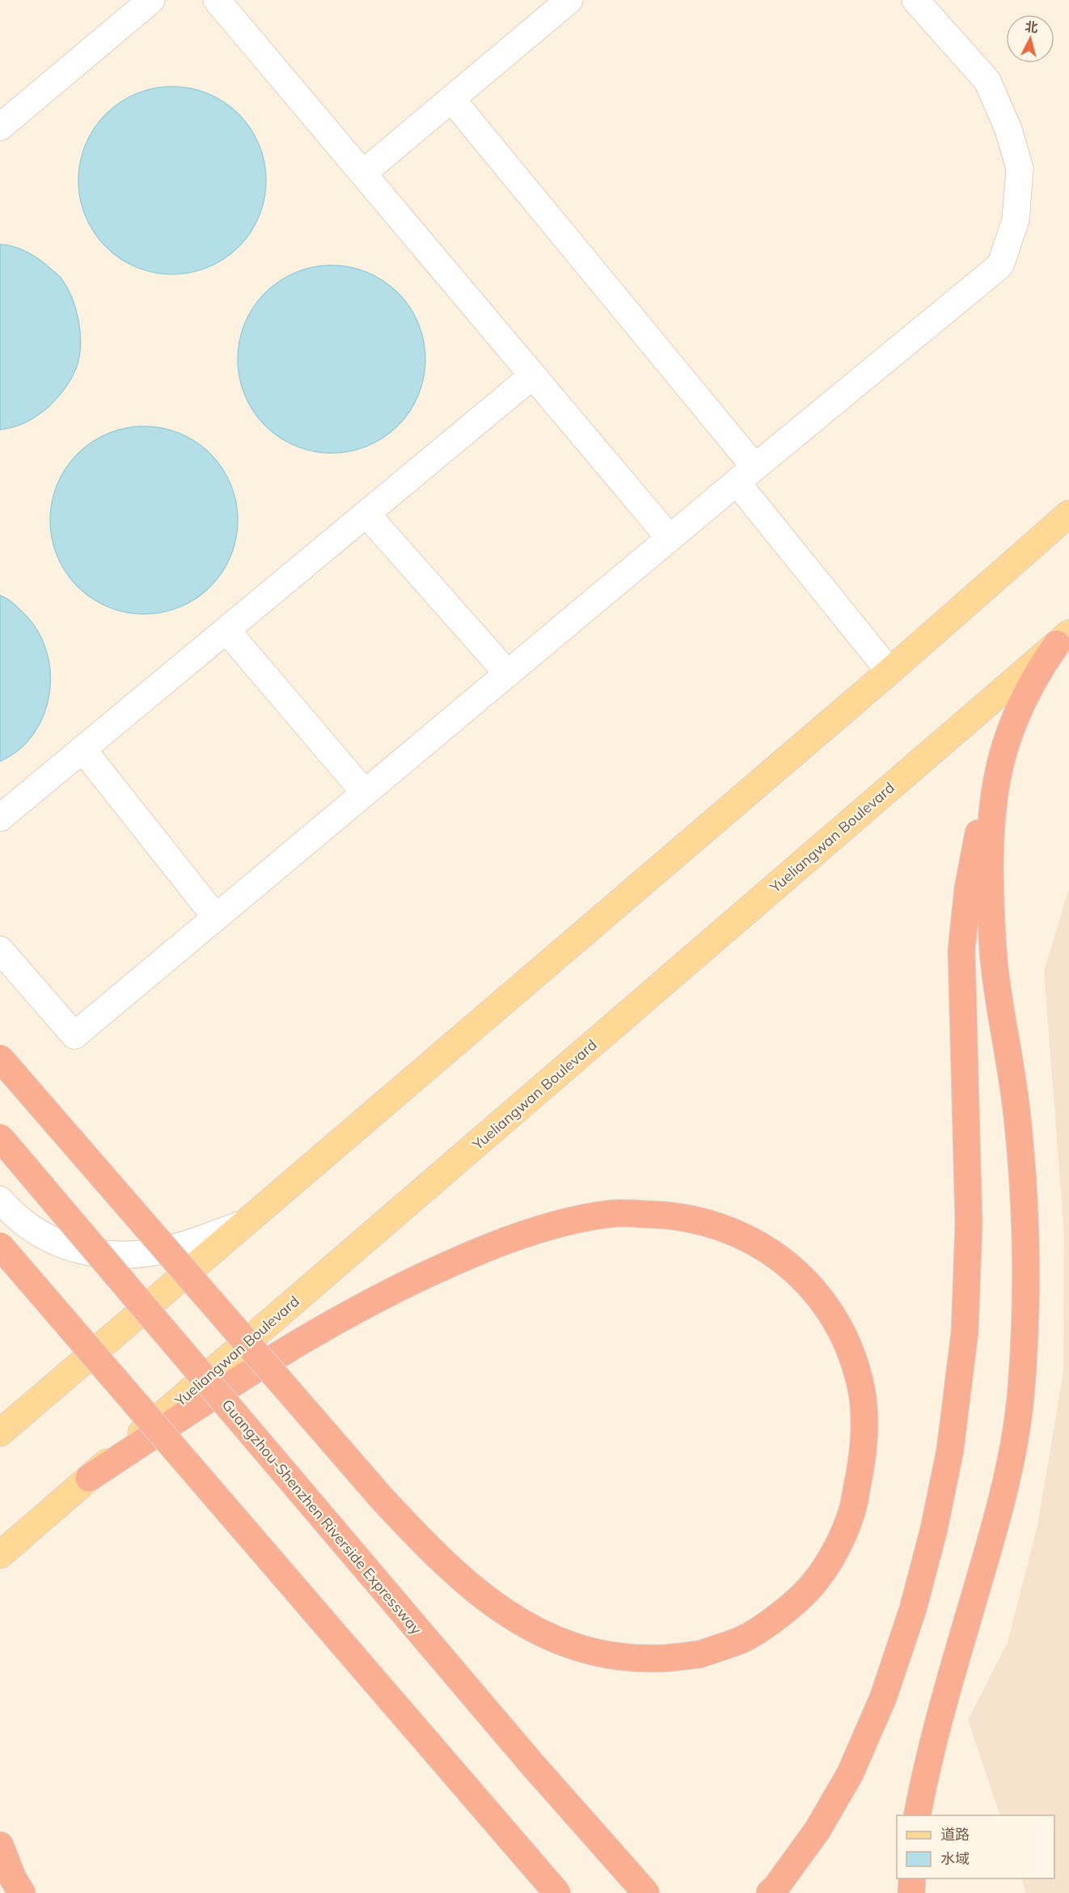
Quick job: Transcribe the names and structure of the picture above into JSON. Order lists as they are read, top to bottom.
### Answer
{
  "streets": {
    "highway": ["Guangzhou-Shenzhen Riverside Expressway"],
    "main road": ["Yueliangwan Boulevard"]
  },
  "legend": ["道路", "水域"],
  "north": "top"
}
